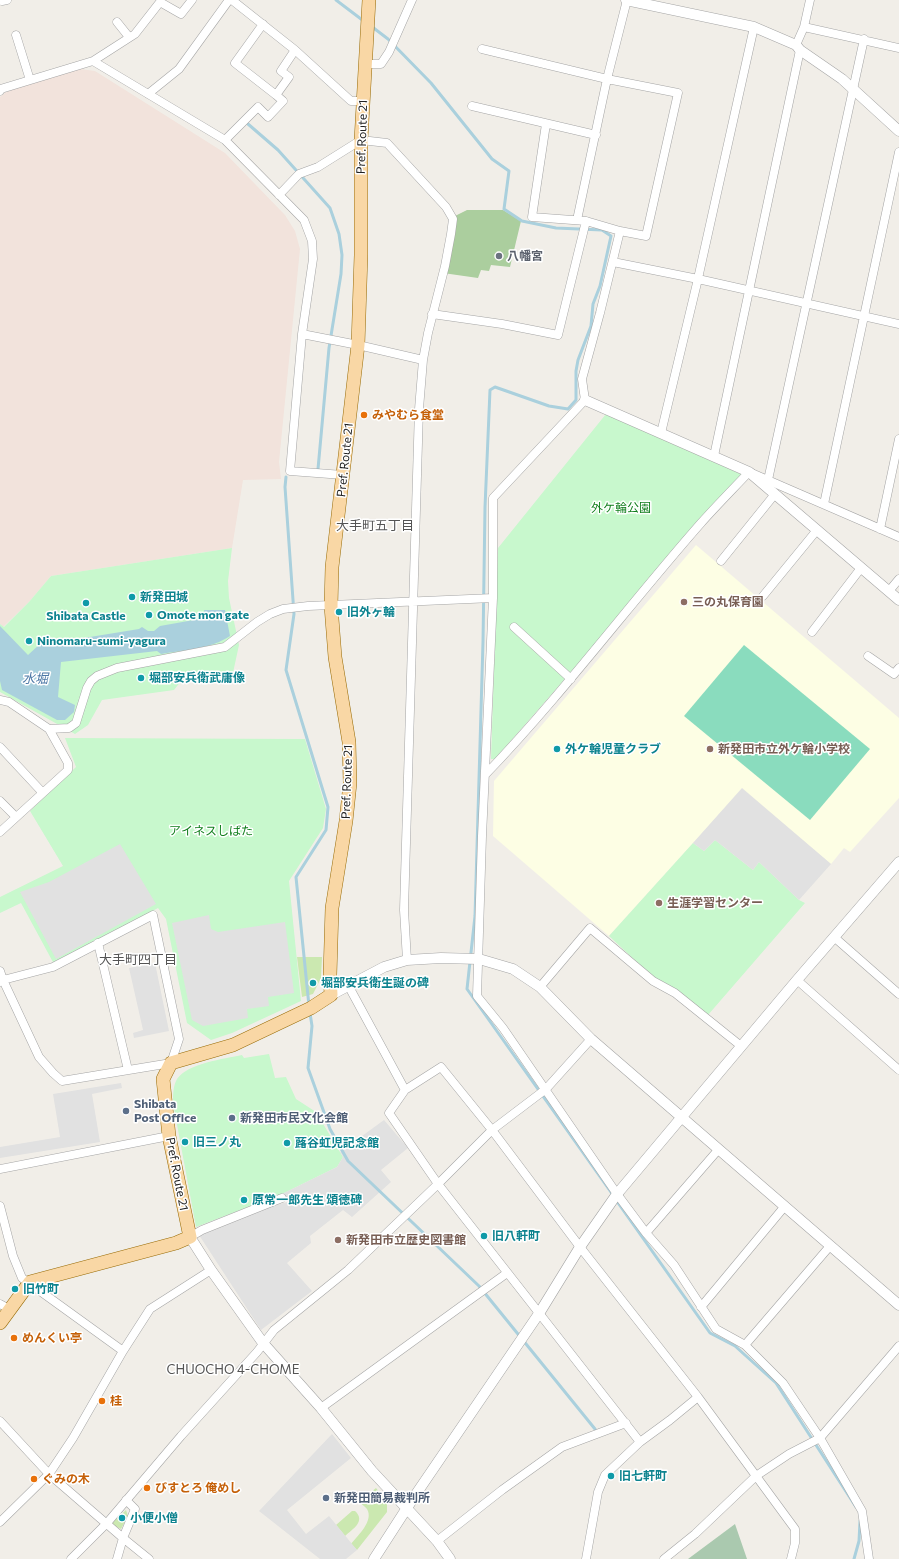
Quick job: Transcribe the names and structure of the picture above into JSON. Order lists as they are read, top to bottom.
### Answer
{
  "streets": {
    "main road": ["Pref. Route 21"]
  },
  "districts": ["大手町五丁目", "大手町四丁目", "CHUOCHO 4-CHOME"],
  "water": ["水堀"],
  "parks": ["外ケ輪公園", "アイネスしばた"],
  "places": [
    "八幡宮",
    "みやむら食堂",
    "新発田城",
    "三の丸保育園",
    "Shibata Castle",
    "旧外ヶ輪",
    "Omote mon gate",
    "Ninomaru-sumi-yagura",
    "堀部安兵衛武庸像",
    "外ケ輪児童クラブ",
    "新発田市立外ケ輪小学校",
    "生涯学習センター",
    "堀部安兵衛生誕の碑",
    "Shibata Post Office",
    "新発田市民文化会館",
    "旧三ノ丸",
    "蕗谷虹児記念館",
    "原常一郎先生 頌徳碑",
    "旧八軒町",
    "新発田市立歴史図書館",
    "旧竹町",
    "めんくい亭",
    "桂",
    "旧七軒町",
    "ぐみの木",
    "びすとろ 俺めし",
    "新発田簡易裁判所",
    "小便小僧"
  ]
}
